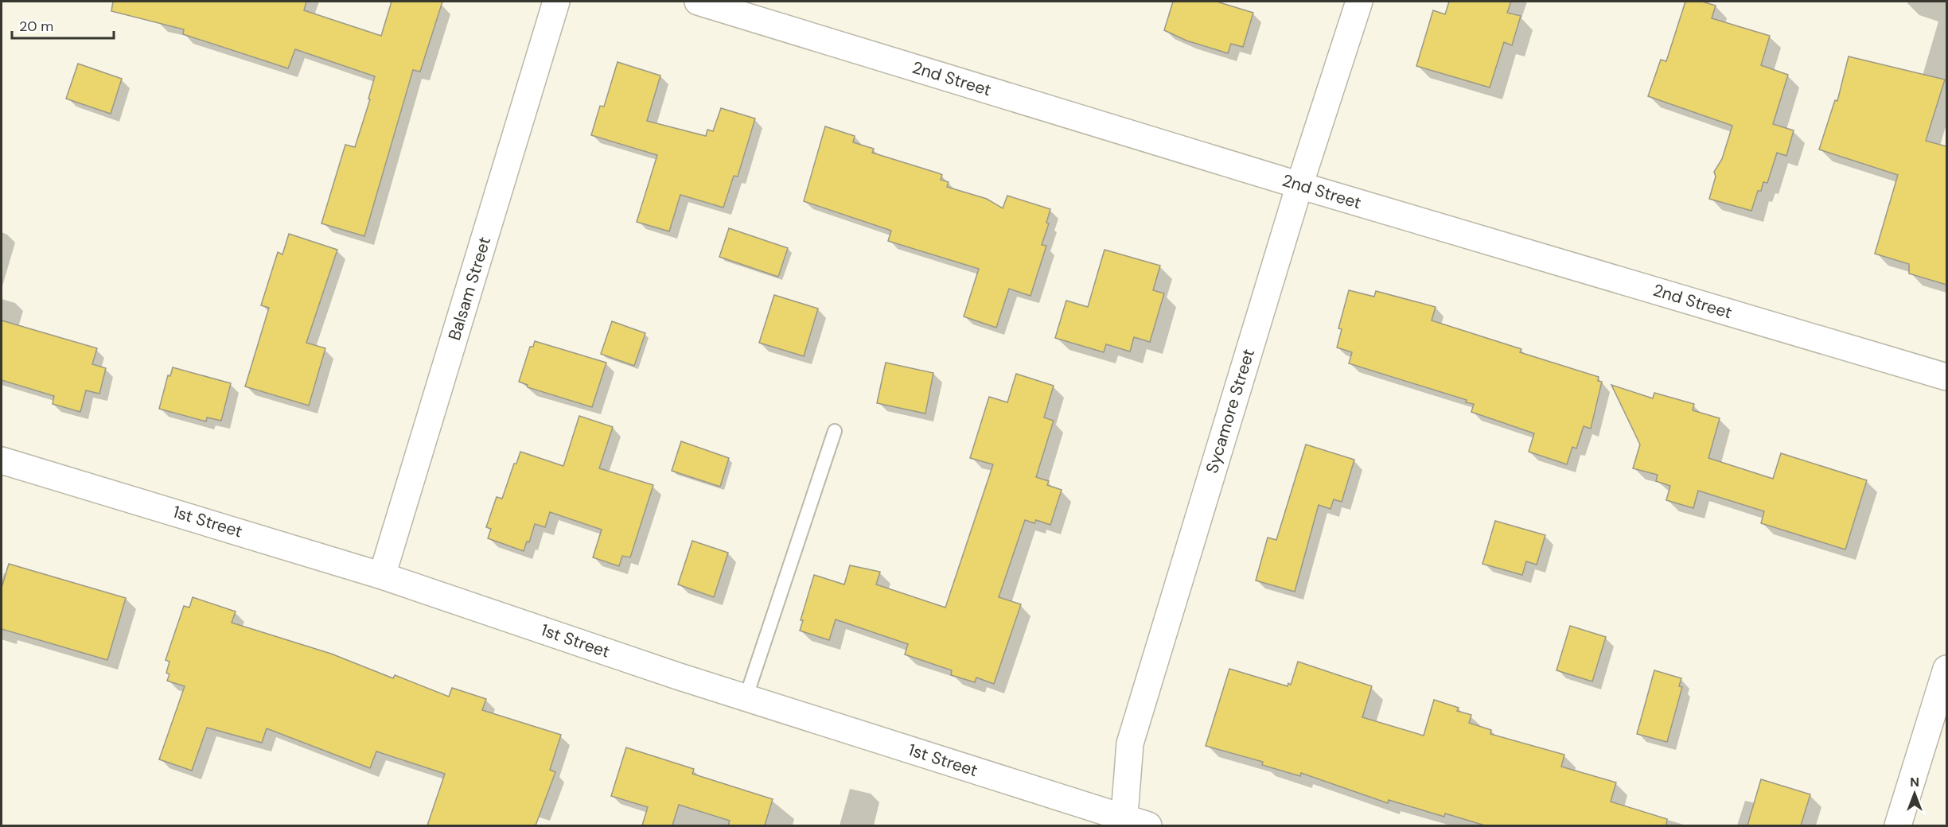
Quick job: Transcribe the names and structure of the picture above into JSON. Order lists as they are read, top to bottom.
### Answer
{
  "streets": {
    "street": [
      "2nd Street",
      "Balsam Street",
      "Sycamore Street",
      "1st Street"
    ]
  },
  "crossings": [
    ["2nd Street", "Sycamore Street"],
    ["Balsam Street", "1st Street"],
    ["Sycamore Street", "1st Street"]
  ],
  "scale_bar": "20 m",
  "north": "top"
}
